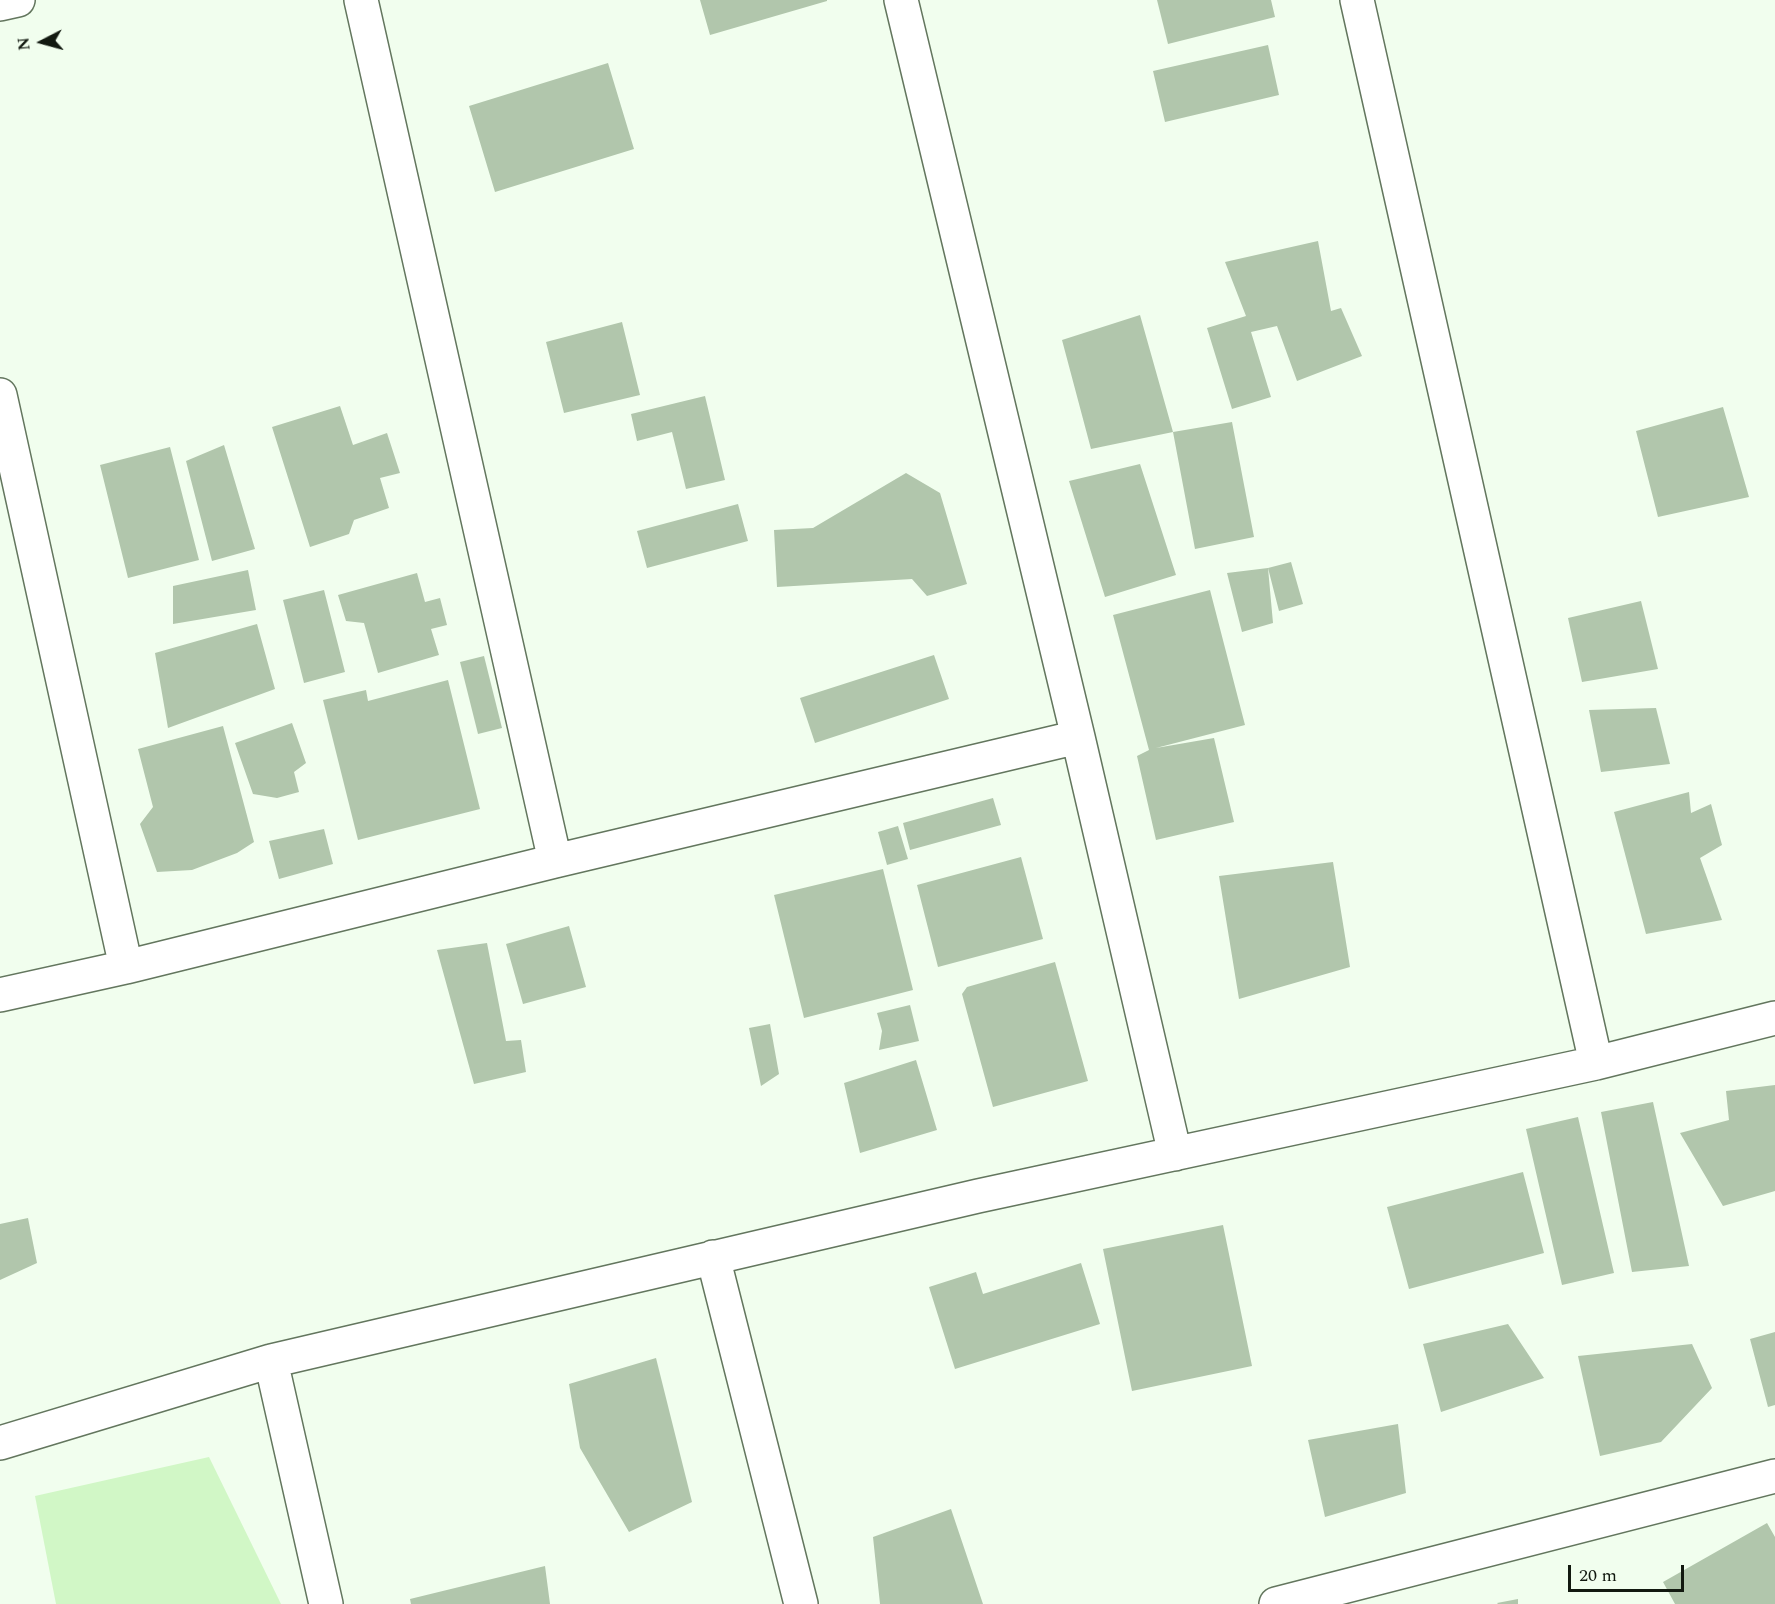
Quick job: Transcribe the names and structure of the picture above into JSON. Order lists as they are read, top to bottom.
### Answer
{
  "scale_bar": "20 m",
  "north": "left"
}
